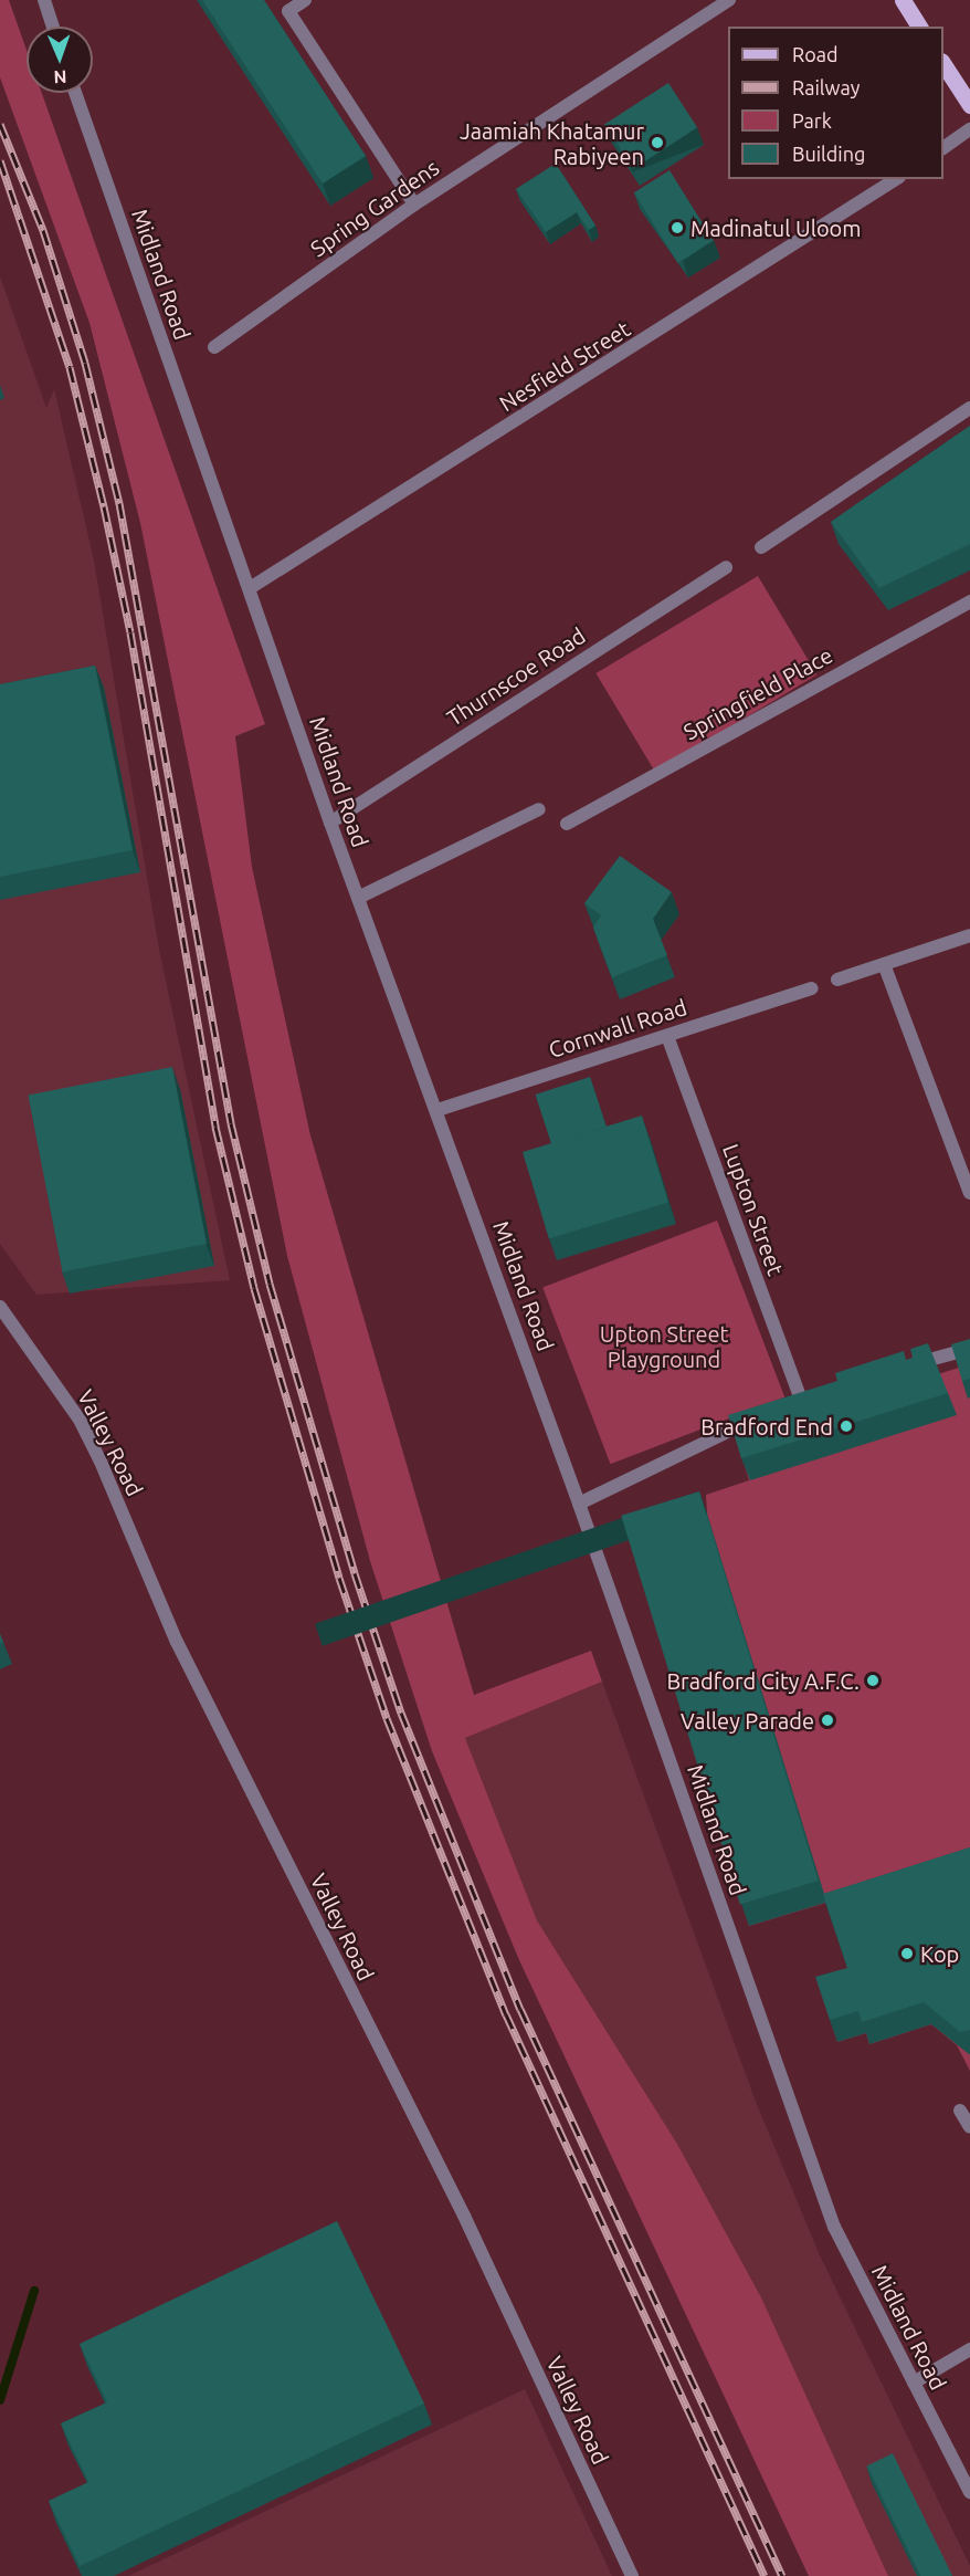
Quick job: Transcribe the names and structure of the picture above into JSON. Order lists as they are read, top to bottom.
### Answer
{
  "streets": {
    "street": [
      "Spring Gardens",
      "Midland Road",
      "Nesfield Street",
      "Thurnscoe Road",
      "Springfield Place",
      "Cornwall Road",
      "Lupton Street",
      "Valley Road"
    ]
  },
  "crossings": [
    ["Midland Road", "Nesfield Street"],
    ["Midland Road", "Thurnscoe Road"],
    ["Midland Road", "Cornwall Road"],
    ["Cornwall Road", "Lupton Street"]
  ],
  "parks": ["Upton Street Playground"],
  "places": [
    "Jaamiah Khatamur Rabiyeen",
    "Madinatul Uloom",
    "Bradford End",
    "Bradford City A.F.C.",
    "Valley Parade",
    "Kop"
  ],
  "legend": [
    "Road",
    "Railway",
    "Park",
    "Building"
  ],
  "north": "bottom"
}
